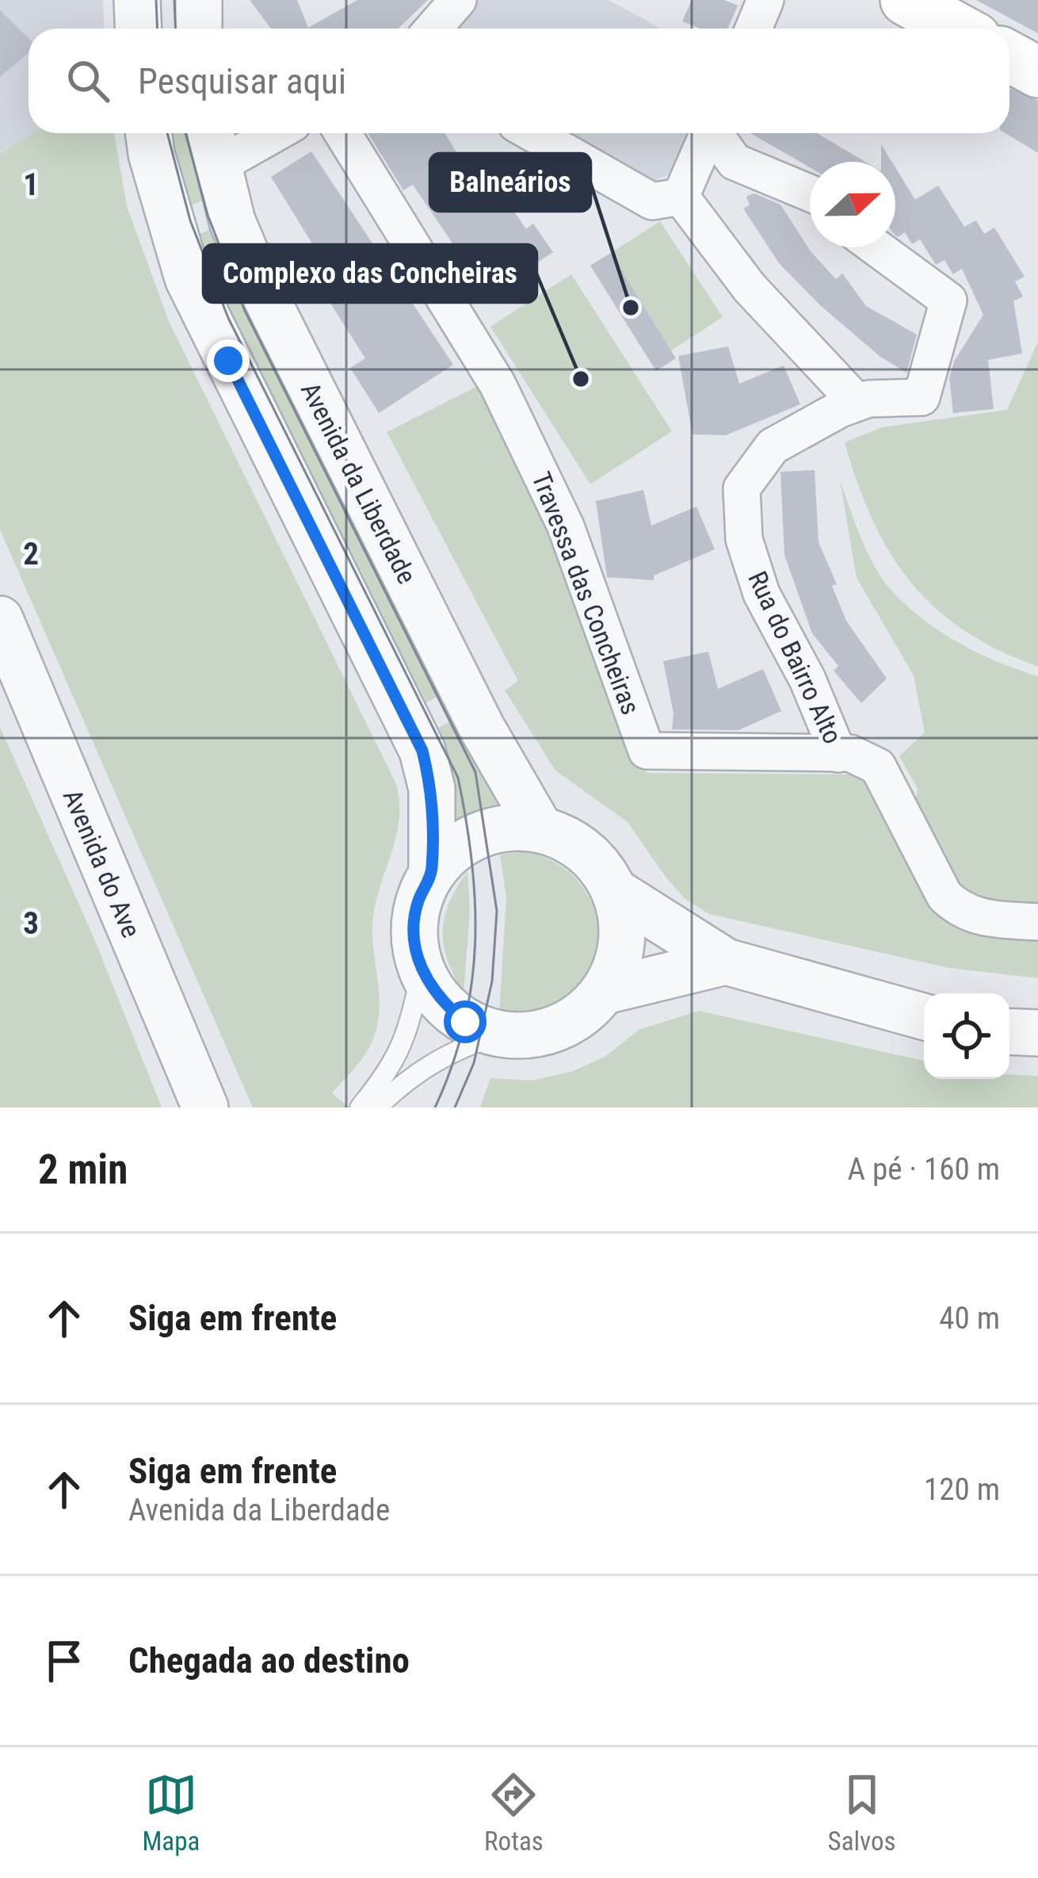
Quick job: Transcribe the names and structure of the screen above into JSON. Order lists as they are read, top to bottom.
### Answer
{
  "streets": {
    "street": [
      "Avenida da Liberdade",
      "Travessa das Concheiras",
      "Rua do Bairro Alto",
      "Avenida do Ave"
    ]
  },
  "crossings": [
    ["Travessa das Concheiras", "Rua do Bairro Alto"]
  ],
  "places": ["Balneários", "Complexo das Concheiras"],
  "north": "right",
  "page": {
    "search": "Pesquisar aqui",
    "heading": ["2 min", "A pé · 160 m"],
    "list": [
      ["Siga em frente", "40 m"],
      ["Siga em frente", "Avenida da Liberdade", "120 m"],
      "Chegada ao destino"
    ],
    "nav": ["Mapa", "Rotas", "Salvos"]
  },
  "grid": {
    "rows": ["1", "2", "3"]
  }
}
